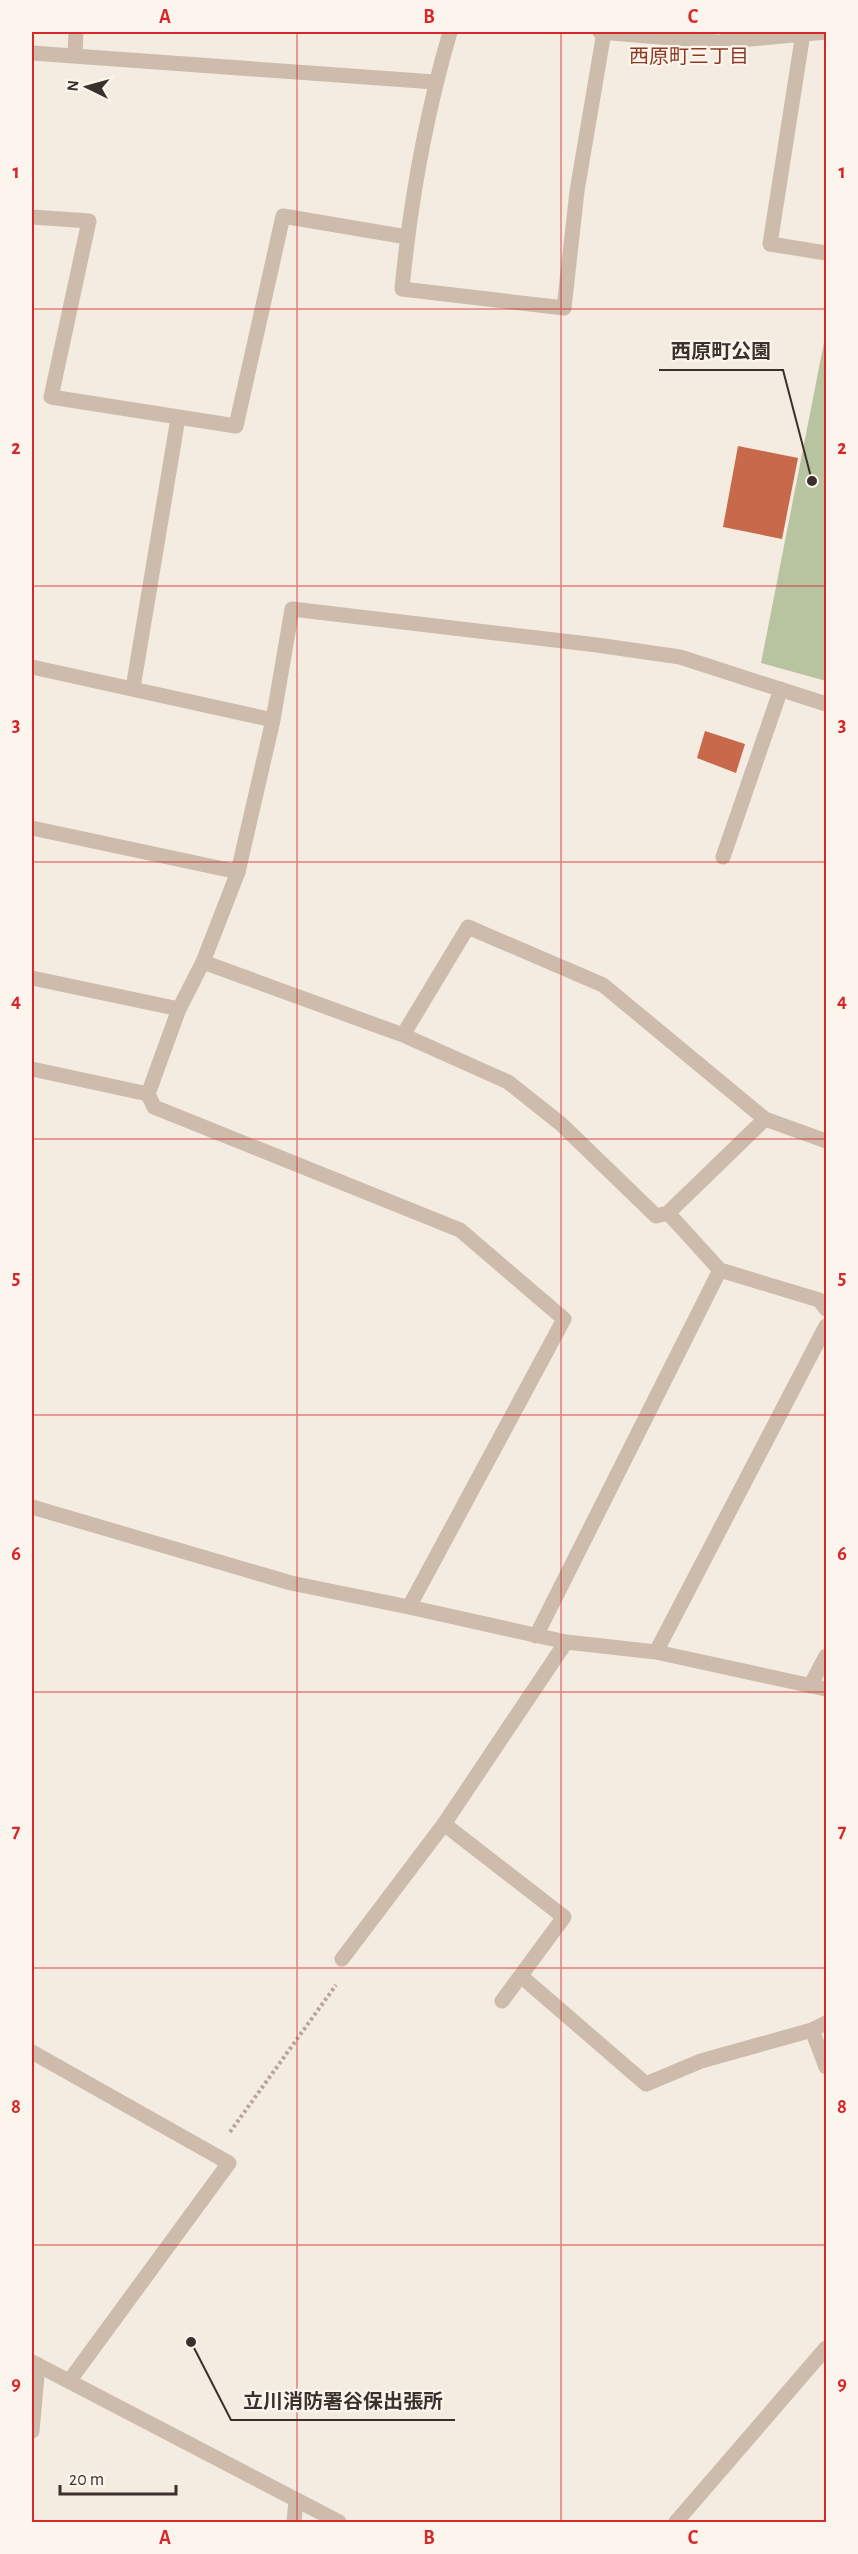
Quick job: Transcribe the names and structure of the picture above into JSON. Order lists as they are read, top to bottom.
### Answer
{
  "districts": ["西原町三丁目"],
  "places": ["西原町公園", "立川消防署谷保出張所"],
  "scale_bar": "20 m",
  "north": "left",
  "grid": {
    "columns": ["A", "B", "C"],
    "rows": [
      "1",
      "2",
      "3",
      "4",
      "5",
      "6",
      "7",
      "8",
      "9"
    ]
  }
}
